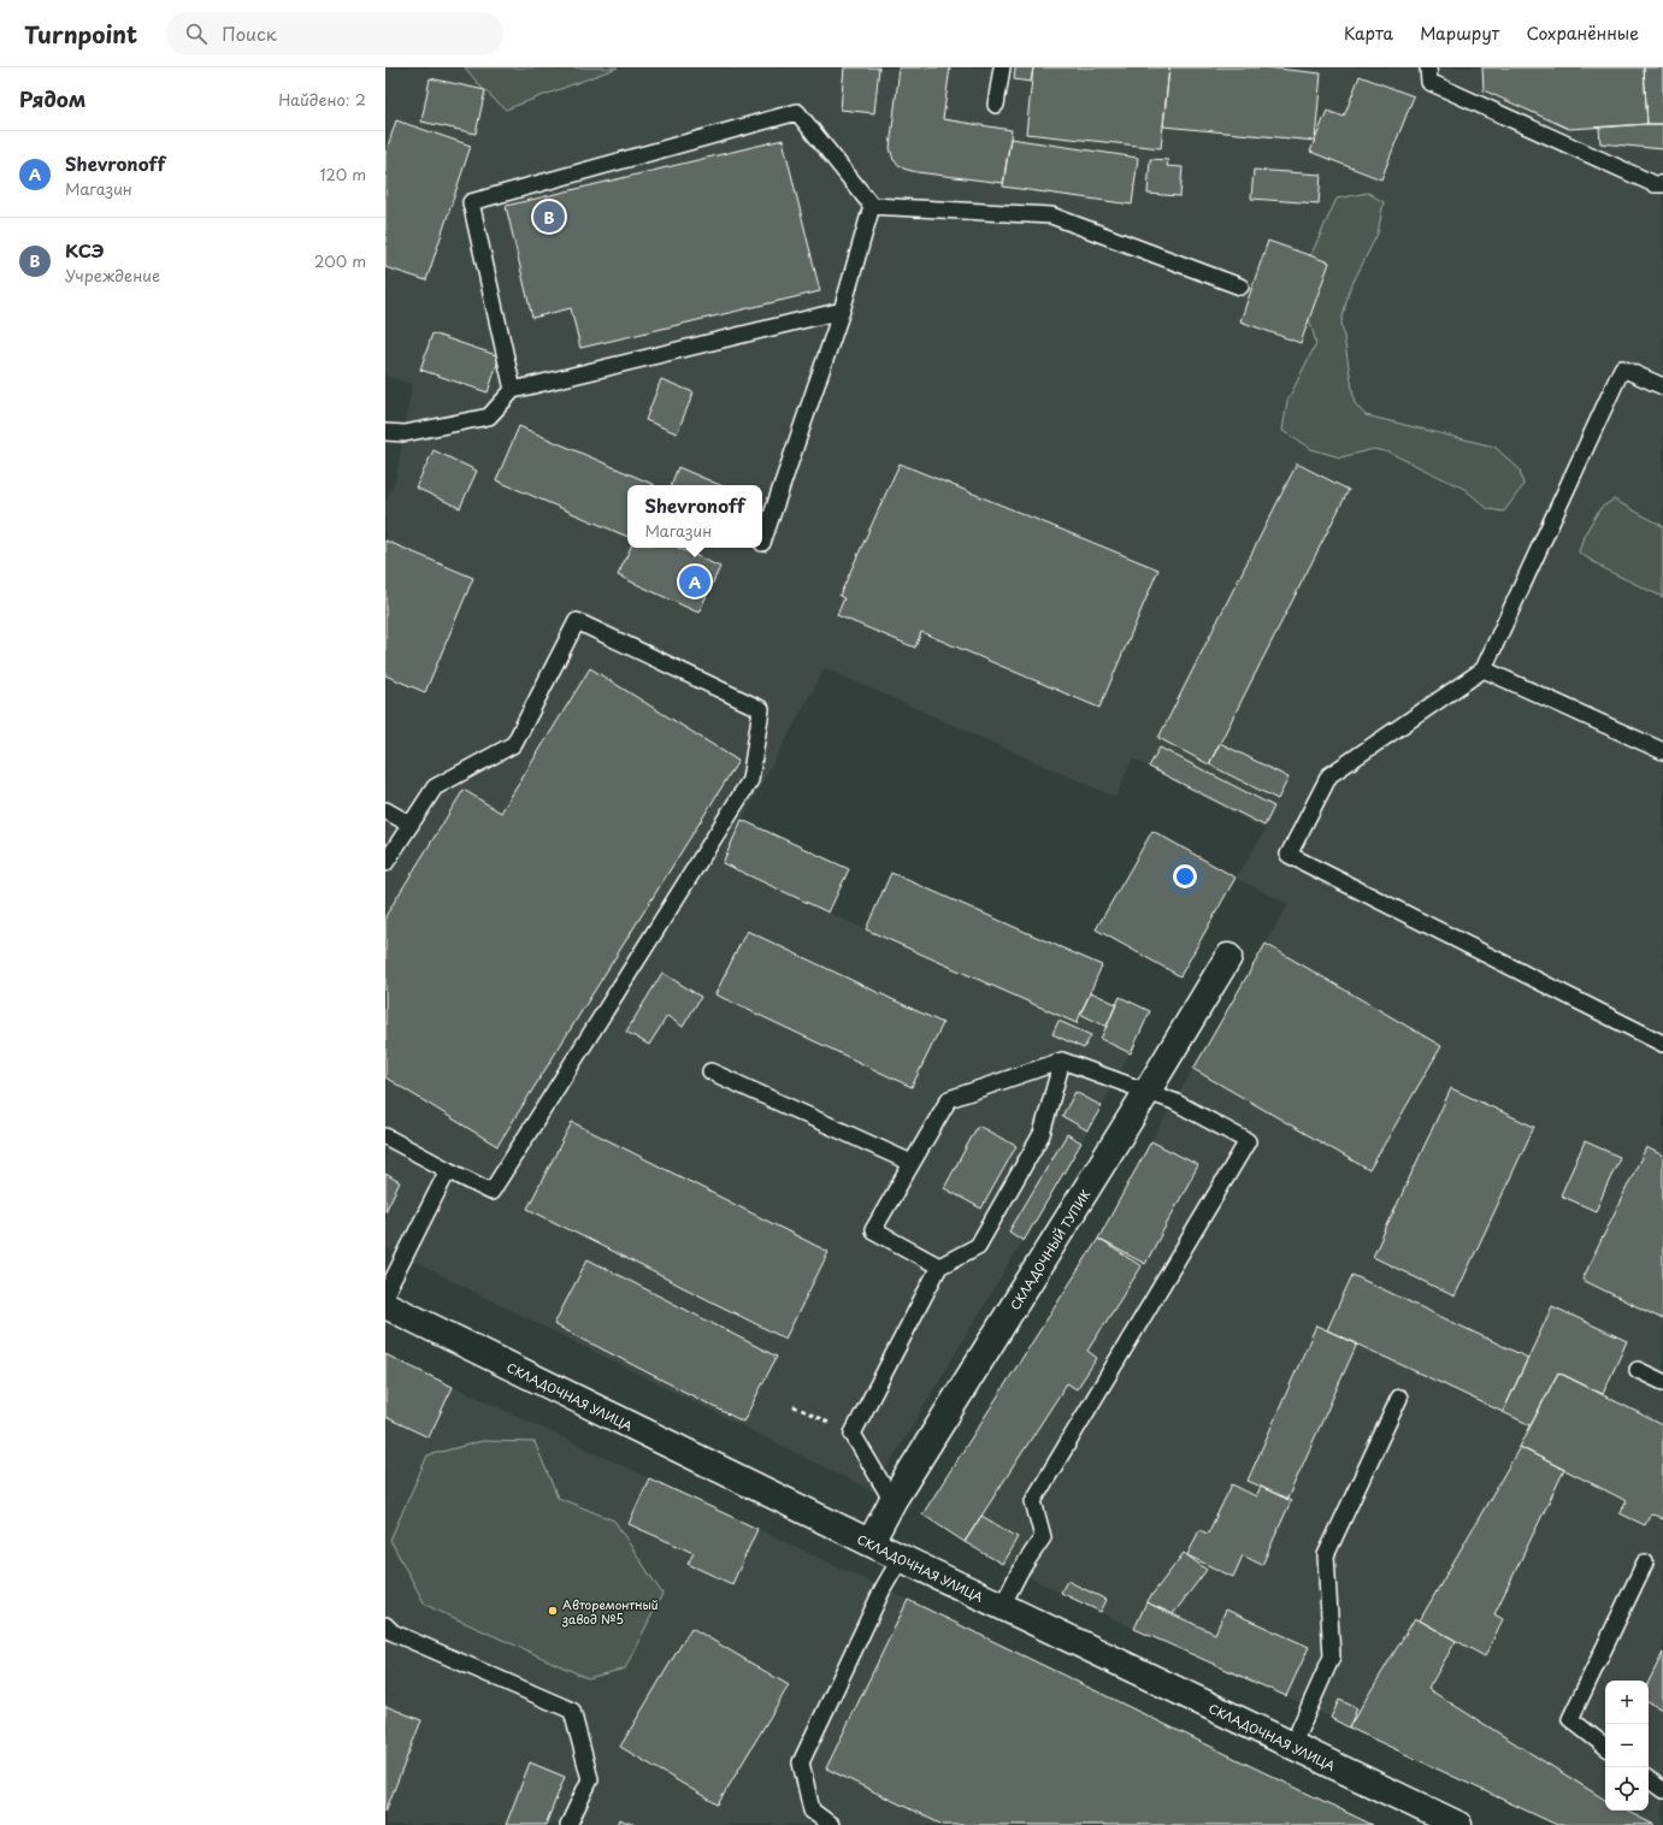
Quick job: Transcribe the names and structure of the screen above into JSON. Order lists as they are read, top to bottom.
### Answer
{
  "streets": {
    "street": ["СКЛАДОЧНЫЙ ТУПИК", "СКЛАДОЧНАЯ УЛИЦА"]
  },
  "crossings": [
    ["СКЛАДОЧНЫЙ ТУПИК", "СКЛАДОЧНАЯ УЛИЦА"]
  ],
  "places": ["Авторемонтный завод №5"],
  "page": {
    "header": "Turnpoint",
    "search": "Поиск",
    "nav": ["Карта", "Маршрут", "Сохранённые"],
    "heading": ["Рядом", "Найдено: 2"],
    "list": [
      {
        "mark": "A",
        "name": "Shevronoff",
        "note": "Магазин",
        "value": "120 m"
      },
      {
        "mark": "B",
        "name": "КСЭ",
        "note": "Учреждение",
        "value": "200 m"
      }
    ],
    "pins": ["B", "A"],
    "popup": ["Shevronoff", "Магазин"],
    "map_buttons": ["+", "−"]
  }
}
